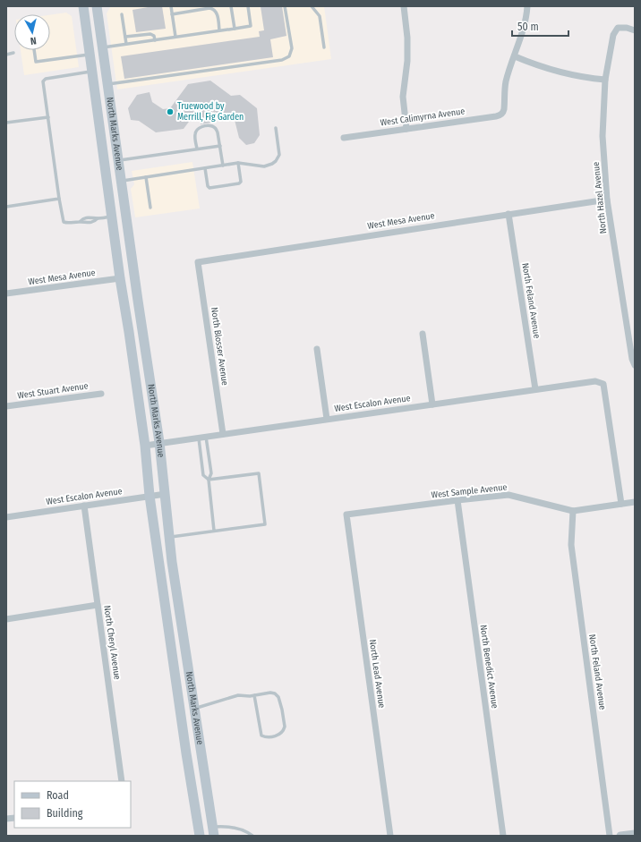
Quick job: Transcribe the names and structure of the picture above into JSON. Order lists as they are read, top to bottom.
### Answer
{
  "streets": {
    "main road": ["North Marks Avenue"],
    "street": [
      "West Calimyrna Avenue",
      "North Hazel Avenue",
      "West Mesa Avenue",
      "North Feland Avenue",
      "North Blosser Avenue",
      "West Stuart Avenue",
      "West Escalon Avenue",
      "West Sample Avenue",
      "North Cheryl Avenue",
      "North Benedict Avenue",
      "North Lead Avenue"
    ]
  },
  "crossings": [
    ["North Marks Avenue", "West Mesa Avenue"],
    ["North Marks Avenue", "West Escalon Avenue"],
    ["North Hazel Avenue", "West Mesa Avenue"],
    ["West Mesa Avenue", "North Feland Avenue"],
    ["West Mesa Avenue", "North Blosser Avenue"],
    ["North Feland Avenue", "West Escalon Avenue"],
    ["North Feland Avenue", "West Sample Avenue"],
    ["North Blosser Avenue", "West Escalon Avenue"],
    ["West Escalon Avenue", "West Sample Avenue"],
    ["West Escalon Avenue", "North Cheryl Avenue"],
    ["West Sample Avenue", "North Benedict Avenue"],
    ["West Sample Avenue", "North Lead Avenue"]
  ],
  "places": ["Truewood by Merrill, Fig Garden"],
  "legend": ["Road", "Building"],
  "scale_bar": "50 m",
  "north": "bottom"
}
